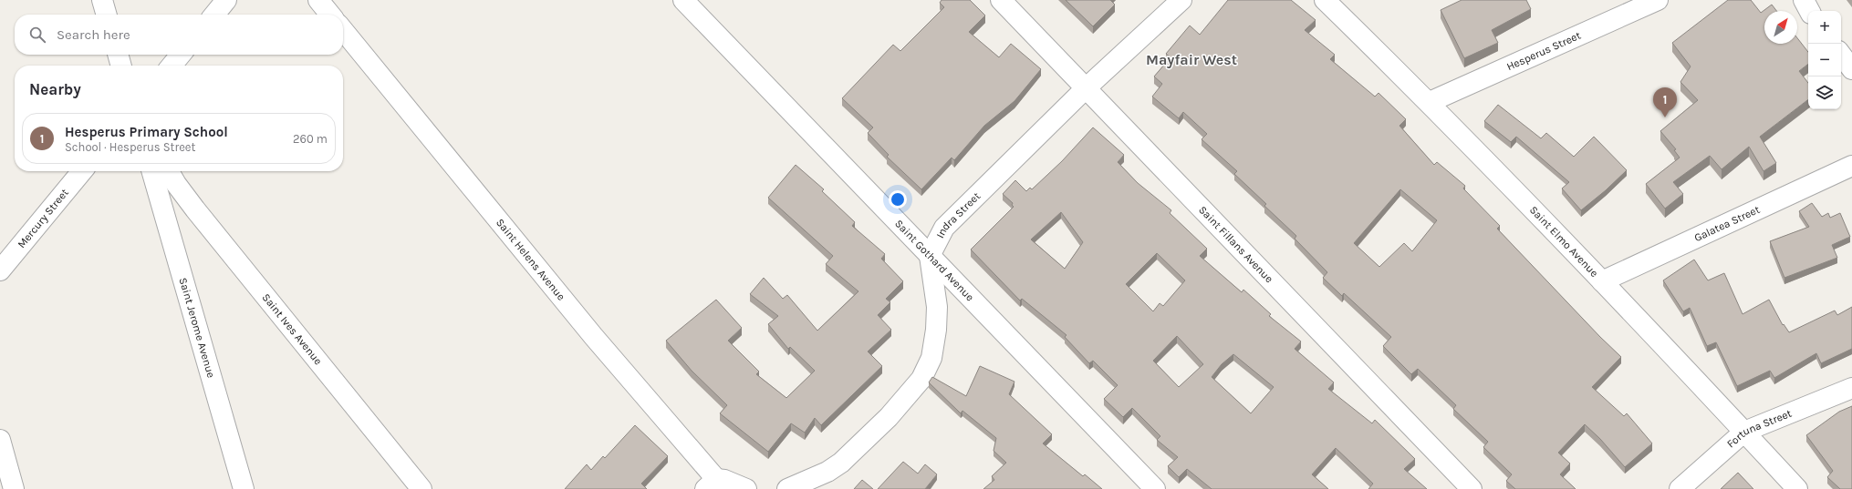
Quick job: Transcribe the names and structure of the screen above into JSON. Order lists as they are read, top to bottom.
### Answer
{
  "streets": {
    "street": [
      "Hesperus Street",
      "Indra Street",
      "Mercury Street",
      "Galatea Street",
      "Saint Elmo Avenue",
      "Saint Fillans Avenue",
      "Saint Helens Avenue",
      "Saint Gothard Avenue",
      "Saint Jerome Avenue",
      "Saint Ives Avenue",
      "Fortuna Street"
    ]
  },
  "crossings": [
    ["Hesperus Street", "Saint Elmo Avenue"],
    ["Indra Street", "Saint Fillans Avenue"],
    ["Indra Street", "Saint Gothard Avenue"],
    ["Galatea Street", "Saint Elmo Avenue"],
    ["Saint Elmo Avenue", "Fortuna Street"]
  ],
  "districts": ["Mayfair West"],
  "north": "top right",
  "page": {
    "map_buttons": ["+", "−"],
    "search": "Search here",
    "heading": "Nearby",
    "pins": "1",
    "list": [
      {
        "mark": "1",
        "name": "Hesperus Primary School",
        "note": "School · Hesperus Street",
        "value": "260 m"
      }
    ]
  }
}
